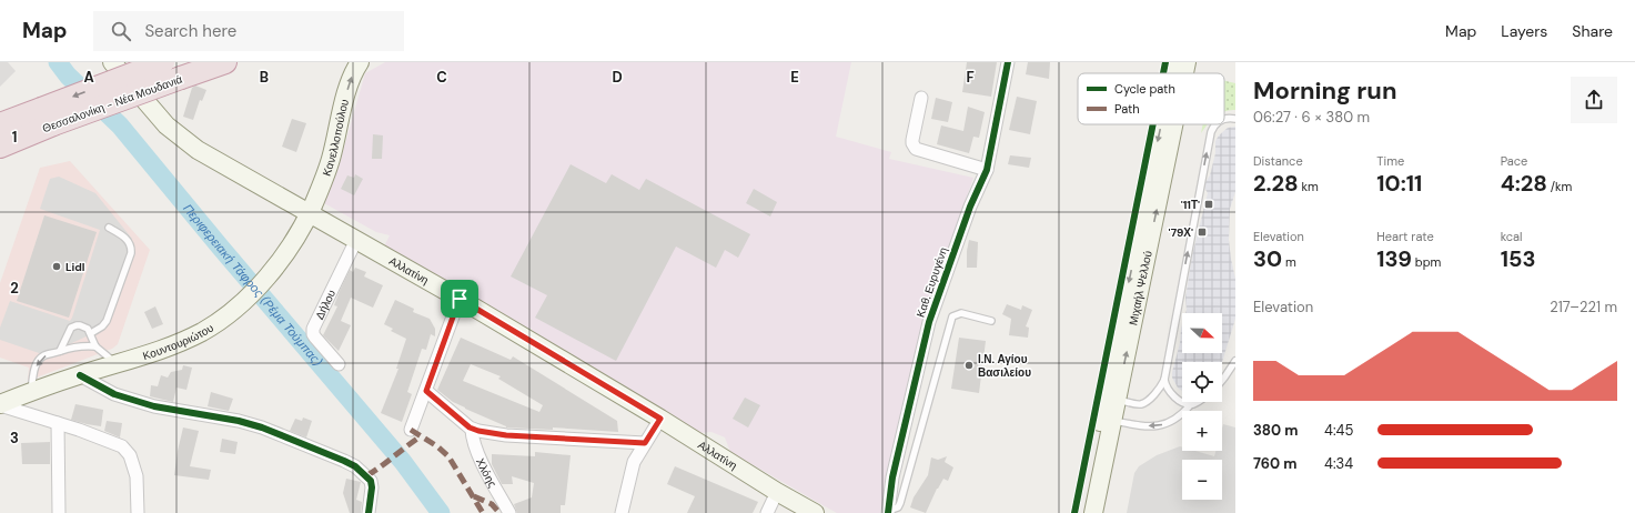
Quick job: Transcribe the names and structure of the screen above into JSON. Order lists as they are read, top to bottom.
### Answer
{
  "streets": {
    "highway": ["Θεσσαλονίκη - Νέα Μουδανιά"],
    "main road": [
      "Κανελλοπούλου",
      "Αλλατίνη",
      "Μιχαήλ Ψελλού",
      "Κουντουριώτου"
    ],
    "street": ["Καθ. Ευρυγένη", "Δήλου", "Χλόης"]
  },
  "crossings": [
    ["Κανελλοπούλου", "Αλλατίνη"],
    ["Κανελλοπούλου", "Κουντουριώτου"],
    ["Αλλατίνη", "Δήλου"],
    ["Αλλατίνη", "Κουντουριώτου"]
  ],
  "one_way": ["Κανελλοπούλου"],
  "water": ["Περιφερειακή Τάφρος (Ρέμα Τούμπας)"],
  "places": {
    "transit": ["'11Τ'", "'79Χ'"],
    "other": ["Lidl", "Ι.Ν. Αγίου Βασιλείου"]
  },
  "legend": ["Cycle path", "Path"],
  "north": "right",
  "page": {
    "header": "Map",
    "search": "Search here",
    "nav": ["Map", "Layers", "Share"],
    "heading": ["Morning run", "06:27 · 6 × 380 m"],
    "stats": [
      ["Distance", "2.28 km"],
      ["Time", "10:11"],
      ["Pace", "4:28 /km"],
      ["Elevation", "30 m"],
      ["Heart rate", "139 bpm"],
      ["kcal", "153"]
    ],
    "chart": ["Elevation", "217–221 m"],
    "map_buttons": ["+", "−"],
    "list": [
      {
        "name": "380 m",
        "note": "4:45"
      },
      {
        "name": "760 m",
        "note": "4:34"
      }
    ]
  },
  "grid": {
    "columns": [
      "A",
      "B",
      "C",
      "D",
      "E",
      "F"
    ],
    "rows": ["1", "2", "3"]
  }
}
